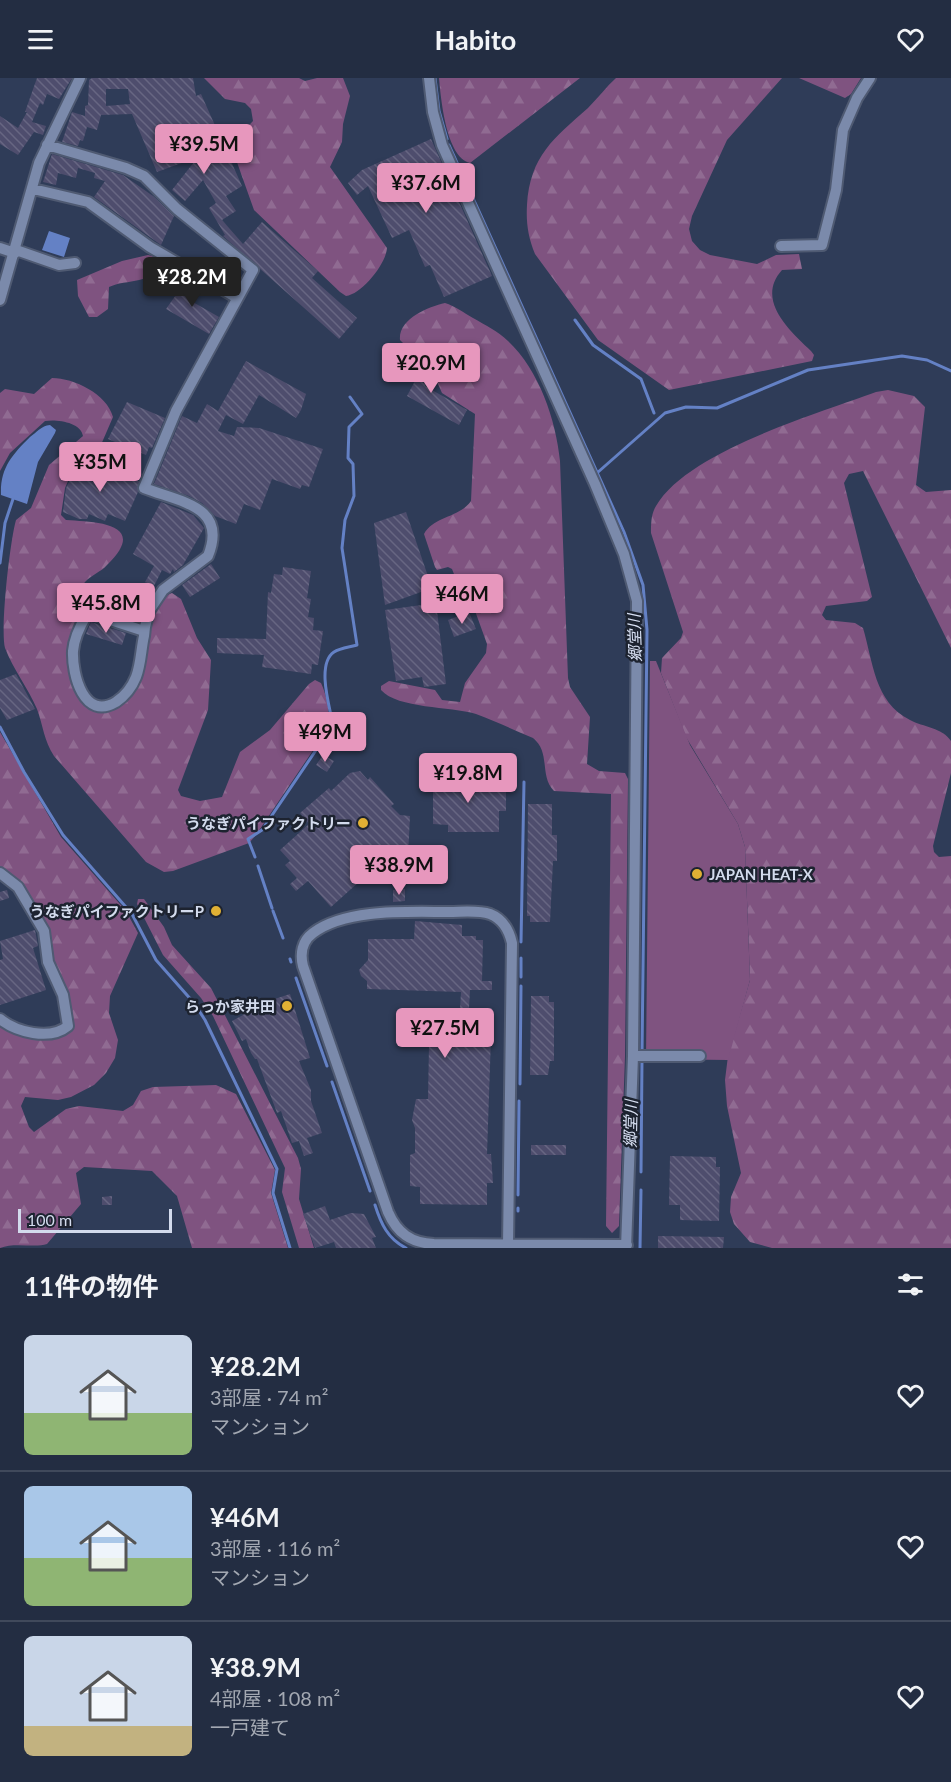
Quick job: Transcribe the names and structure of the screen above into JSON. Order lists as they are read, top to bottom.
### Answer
{
  "water": ["郷堂川"],
  "places": [
    "うなぎパイファクトリー",
    "JAPAN HEAT-X",
    "うなぎパイファクトリーP",
    "らっか家井田"
  ],
  "scale_bar": "100 m",
  "page": {
    "header": "Habito",
    "price": [
      "¥39.5M",
      "¥37.6M",
      "¥28.2M",
      "¥20.9M",
      "¥35M",
      "¥46M",
      "¥45.8M",
      "¥49M",
      "¥19.8M",
      "¥38.9M",
      "¥27.5M"
    ],
    "scale": "100 m",
    "heading": "11件の物件",
    "list": [
      {
        "name": "¥28.2M",
        "note": "3部屋 · 74 m² · マンション"
      },
      {
        "name": "¥46M",
        "note": "3部屋 · 116 m² · マンション"
      },
      {
        "name": "¥38.9M",
        "note": "4部屋 · 108 m² · 一戸建て"
      }
    ]
  }
}
